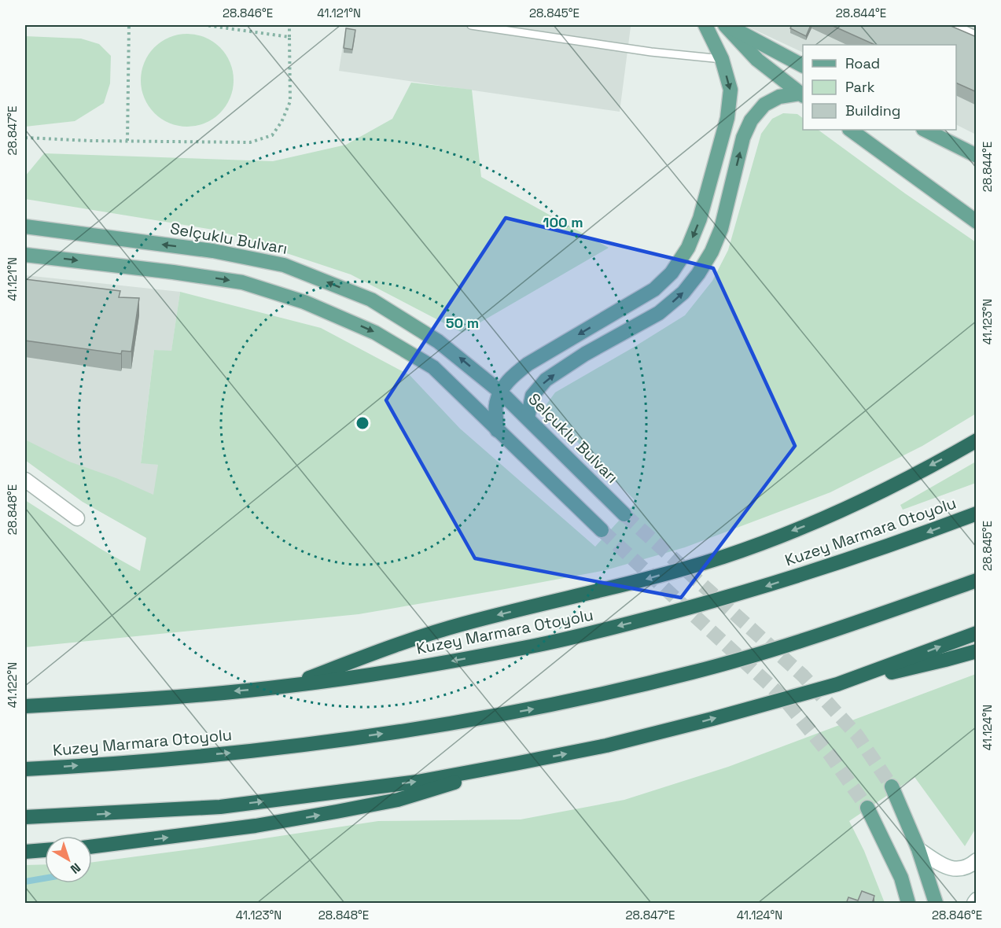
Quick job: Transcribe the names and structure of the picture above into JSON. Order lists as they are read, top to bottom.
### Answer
{
  "streets": {
    "highway": ["Kuzey Marmara Otoyolu"],
    "main road": ["Selçuklu Bulvarı"]
  },
  "legend": ["Road", "Park", "Building"],
  "north": "bottom right",
  "coordinates": [
    "28.846°E",
    "41.121°N",
    "28.845°E",
    "28.844°E",
    "28.847°E",
    "41.123°N",
    "28.848°E",
    "41.122°N",
    "41.124°N"
  ],
  "rings": ["100 m", "50 m"]
}
